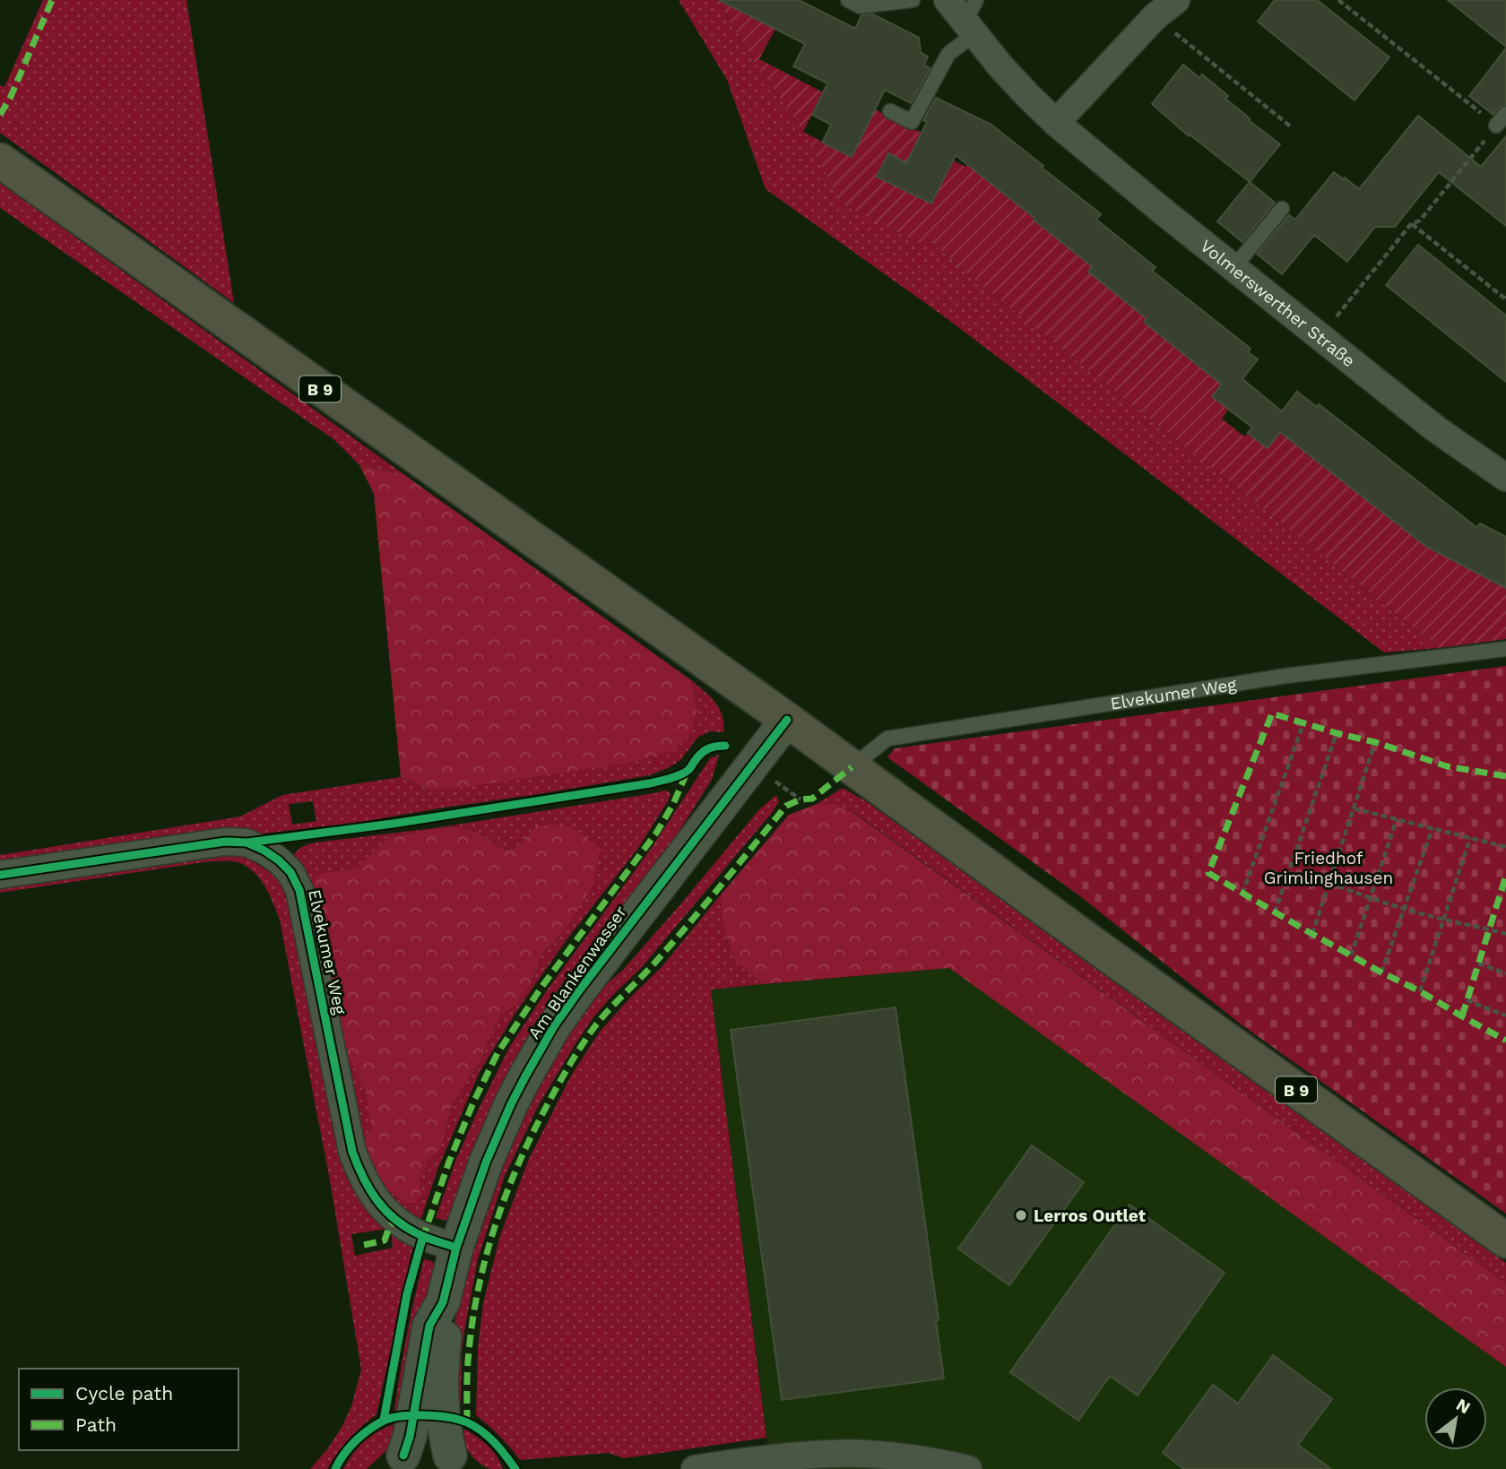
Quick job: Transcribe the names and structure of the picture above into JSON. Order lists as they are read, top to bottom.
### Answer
{
  "streets": {
    "main road": ["B 9"],
    "street": ["Volmerswerther Straße", "Elvekumer Weg", "Am Blankenwasser"]
  },
  "crossings": [
    ["B 9", "Elvekumer Weg"],
    ["B 9", "Am Blankenwasser"],
    ["Elvekumer Weg", "Am Blankenwasser"]
  ],
  "parks": ["Friedhof Grimlinghausen"],
  "places": ["Lerros Outlet"],
  "legend": ["Cycle path", "Path"],
  "north": "top right"
}
